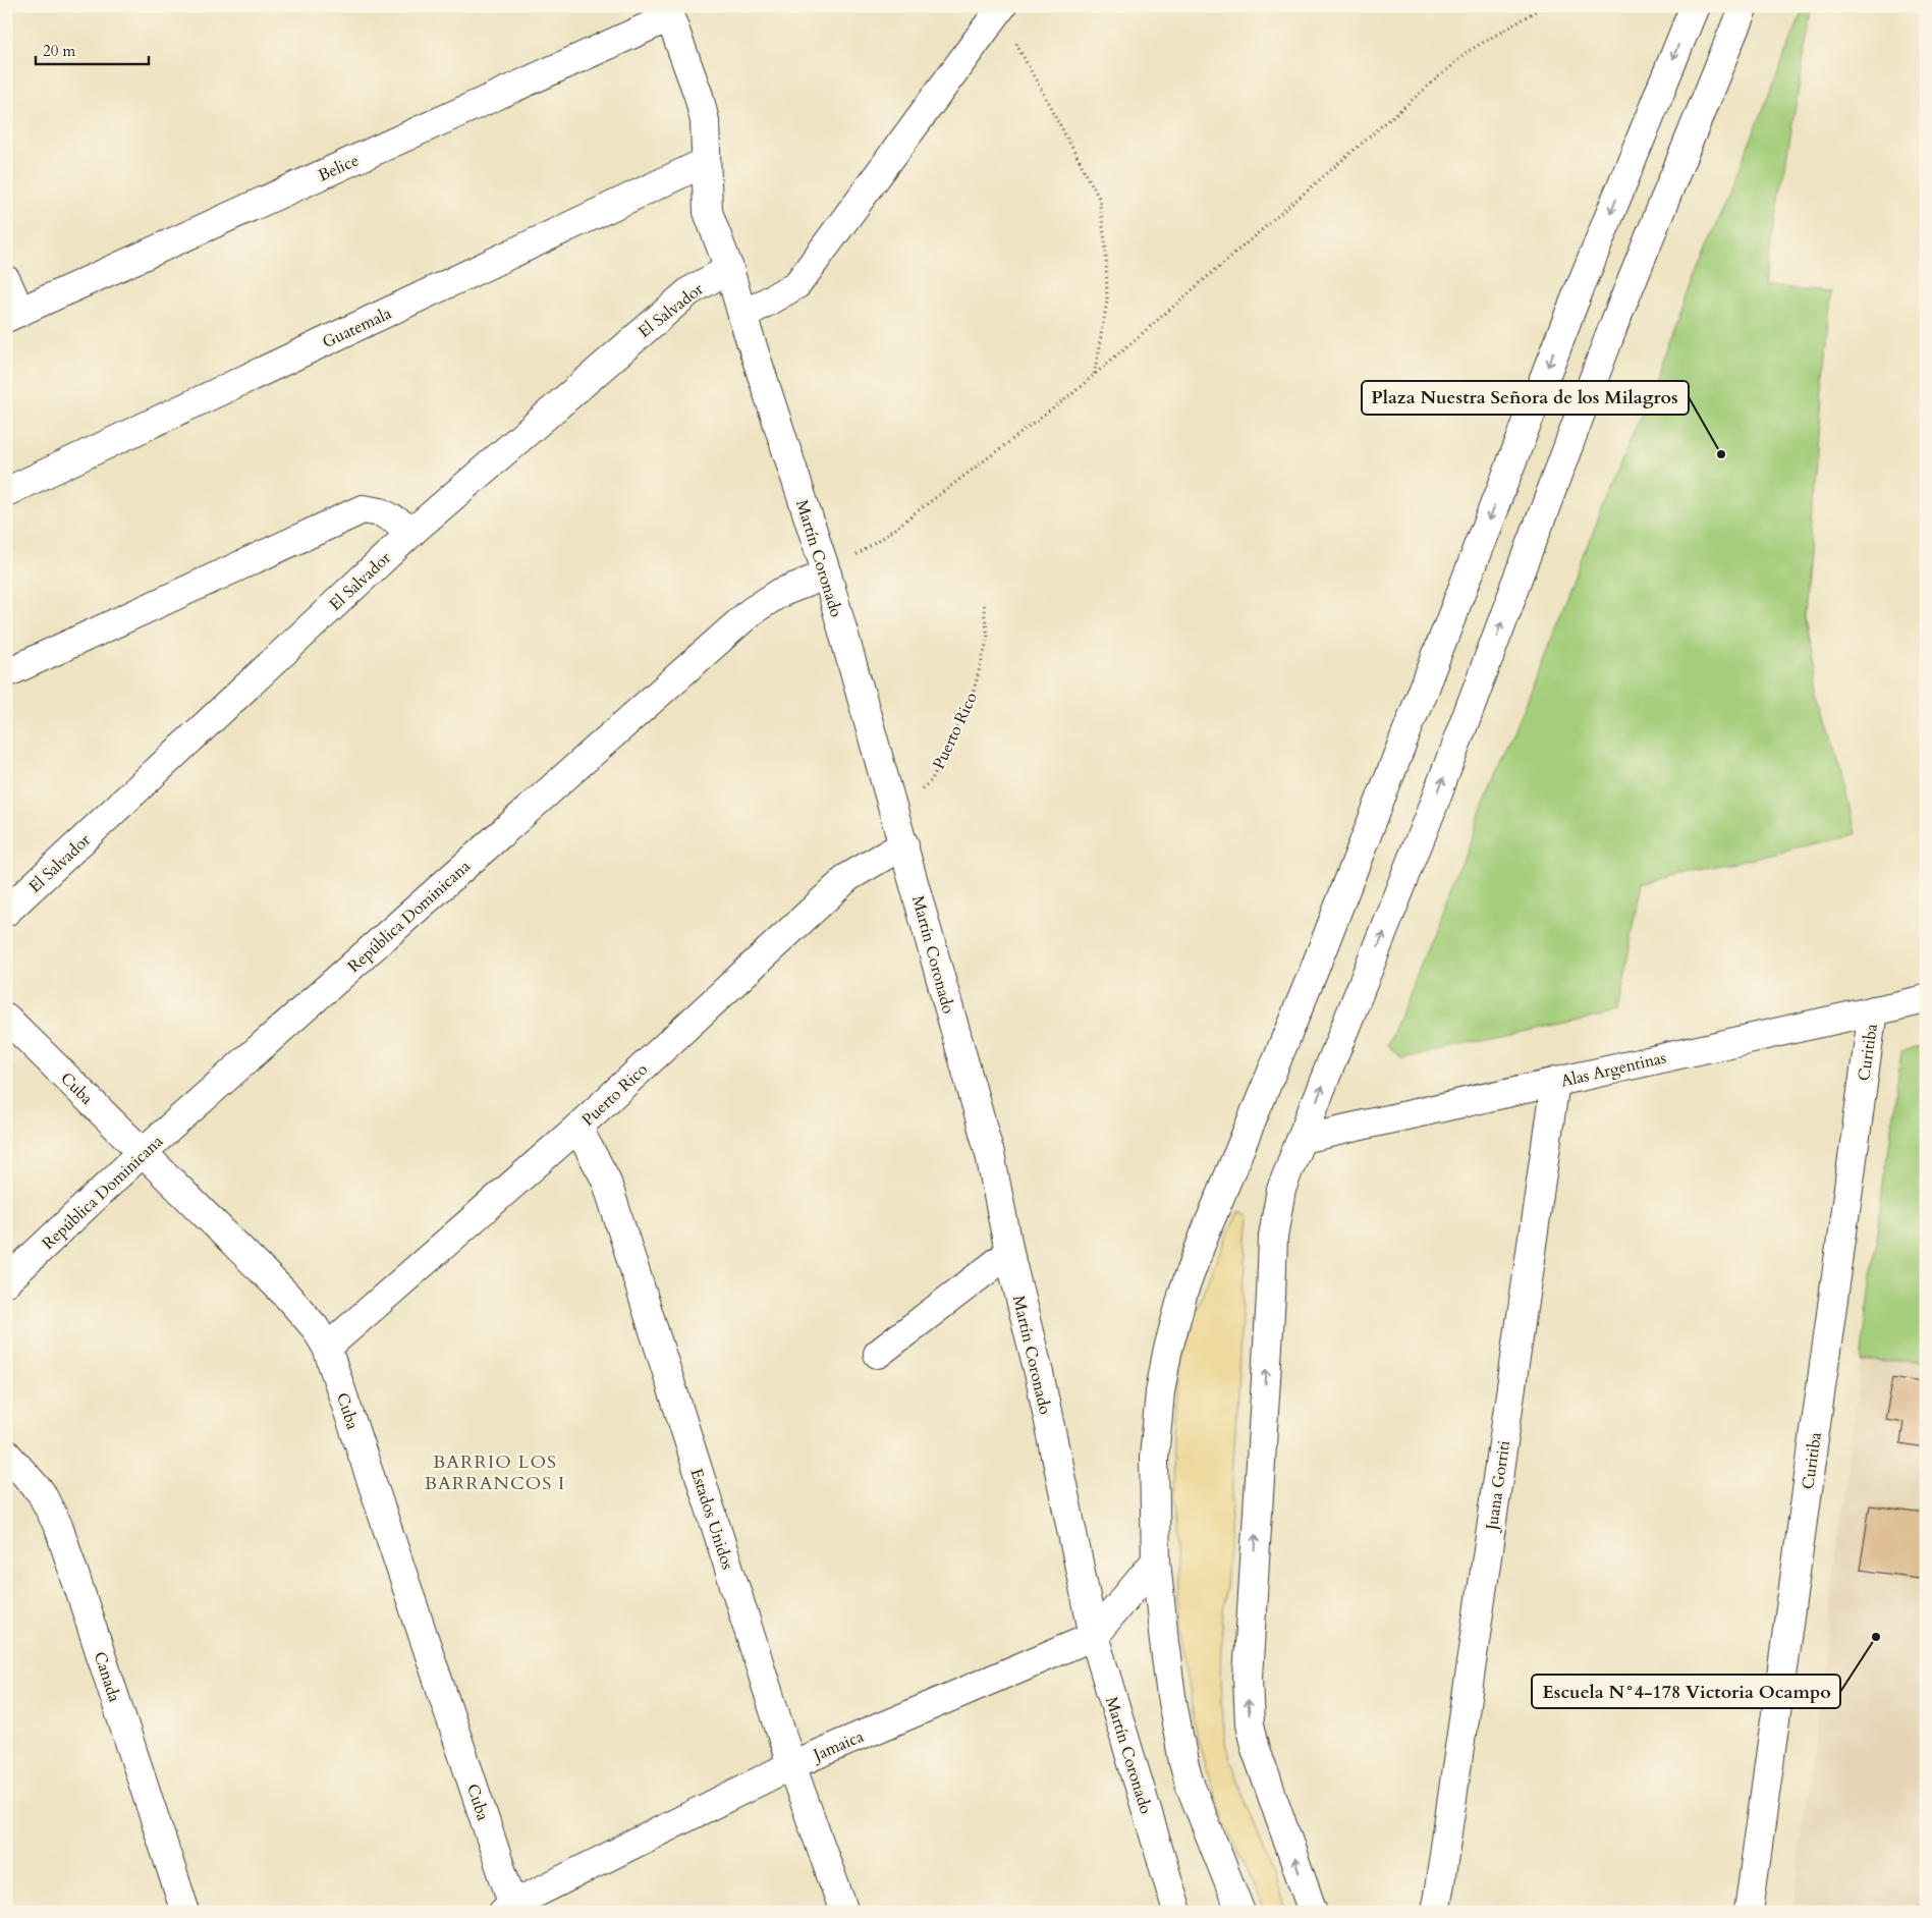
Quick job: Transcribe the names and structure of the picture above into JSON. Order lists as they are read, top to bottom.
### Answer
{
  "streets": {
    "street": [
      "Belice",
      "El Salvador",
      "Guatemala",
      "Martín Coronado",
      "Puerto Rico",
      "República Dominicana",
      "Curitiba",
      "Alas Argentinas",
      "Cuba",
      "Juana Gorriti",
      "Estados Unidos",
      "Canada",
      "Jamaica"
    ]
  },
  "crossings": [
    ["Belice", "Martín Coronado"],
    ["El Salvador", "Martín Coronado"],
    ["Guatemala", "Martín Coronado"],
    ["Martín Coronado", "Puerto Rico"],
    ["Martín Coronado", "República Dominicana"],
    ["Martín Coronado", "Jamaica"],
    ["Puerto Rico", "Cuba"],
    ["Puerto Rico", "Estados Unidos"],
    ["República Dominicana", "Cuba"],
    ["Curitiba", "Alas Argentinas"],
    ["Alas Argentinas", "Juana Gorriti"],
    ["Cuba", "Jamaica"],
    ["Estados Unidos", "Jamaica"]
  ],
  "districts": ["BARRIO LOS BARRANCOS I"],
  "places": ["Plaza Nuestra Señora de los Milagros", "Escuela N°4-178 Victoria Ocampo"],
  "scale_bar": "20 m"
}
